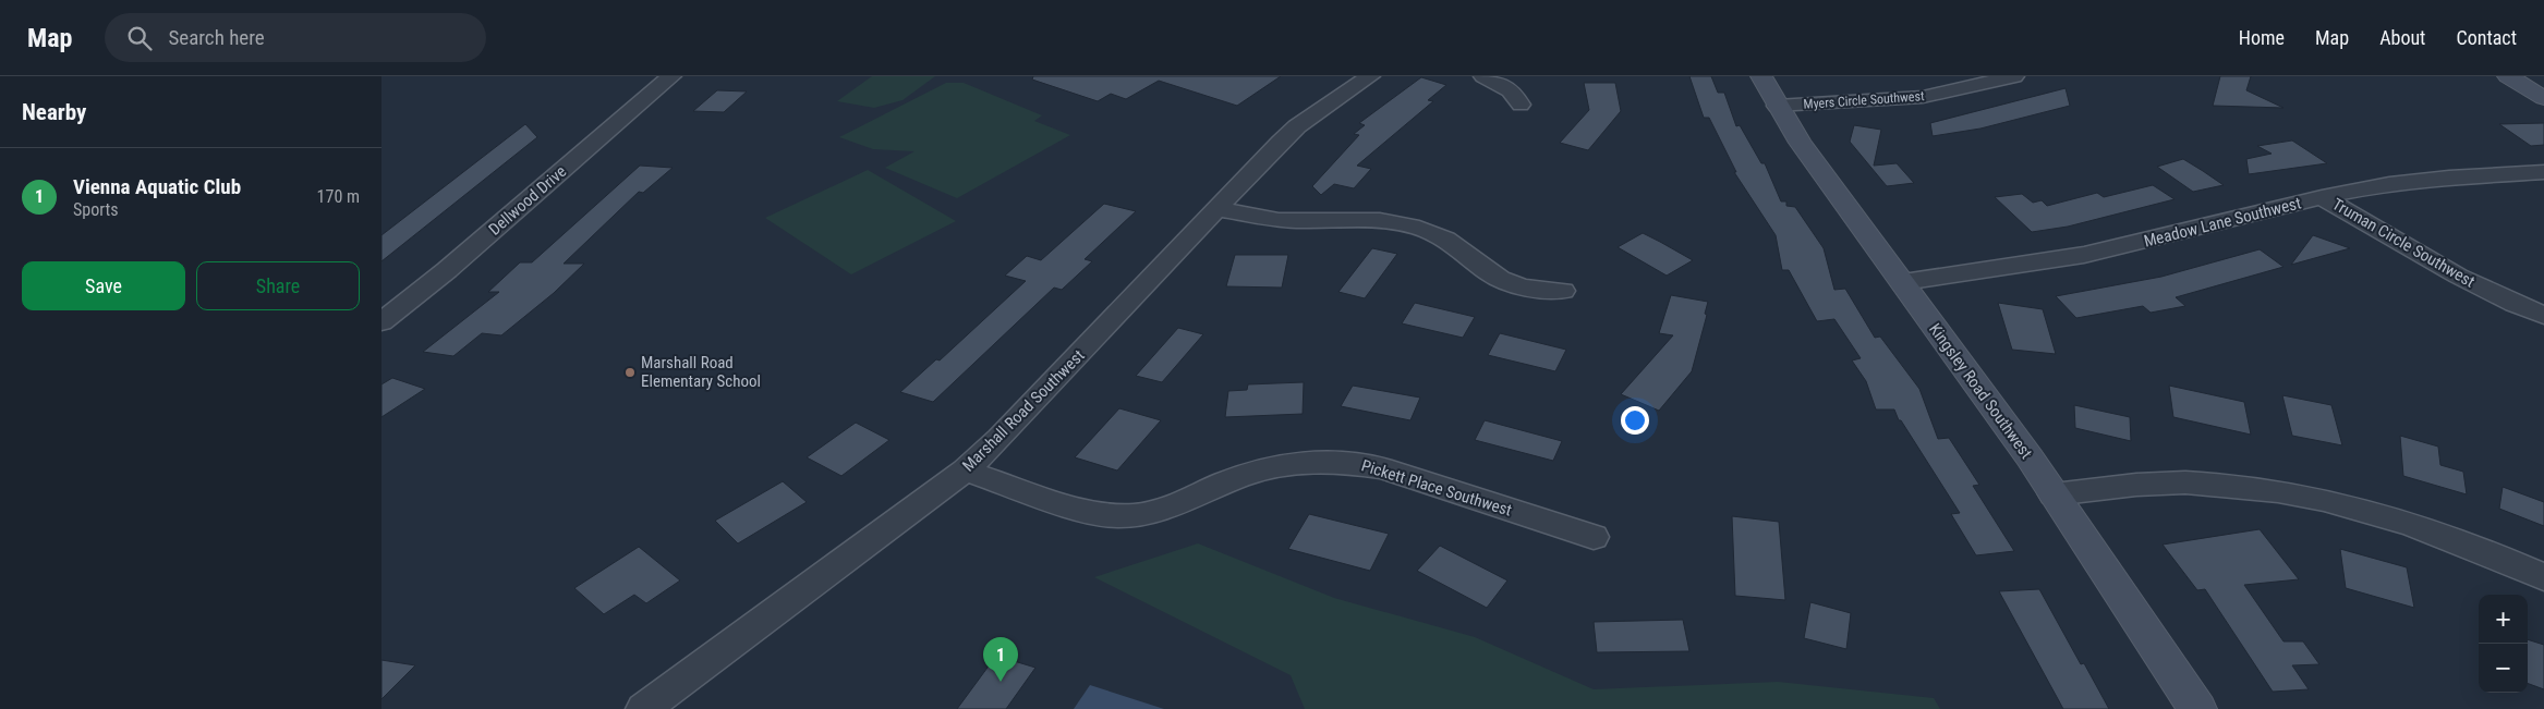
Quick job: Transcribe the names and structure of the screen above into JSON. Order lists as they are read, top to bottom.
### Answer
{
  "streets": {
    "street": [
      "Myers Circle Southwest",
      "Dellwood Drive",
      "Meadow Lane Southwest",
      "Truman Circle Southwest",
      "Kingsley Road Southwest",
      "Marshall Road Southwest",
      "Pickett Place Southwest"
    ]
  },
  "crossings": [
    ["Myers Circle Southwest", "Kingsley Road Southwest"],
    ["Meadow Lane Southwest", "Truman Circle Southwest"],
    ["Meadow Lane Southwest", "Kingsley Road Southwest"],
    ["Marshall Road Southwest", "Pickett Place Southwest"]
  ],
  "places": ["Marshall Road Elementary School"],
  "page": {
    "header": "Map",
    "search": "Search here",
    "nav": [
      "Home",
      "Map",
      "About",
      "Contact"
    ],
    "heading": "Nearby",
    "list": [
      {
        "mark": "1",
        "name": "Vienna Aquatic Club",
        "note": "Sports",
        "value": "170 m"
      }
    ],
    "buttons": ["Save", "Share"],
    "map_buttons": ["+", "−"],
    "pins": "1"
  }
}
